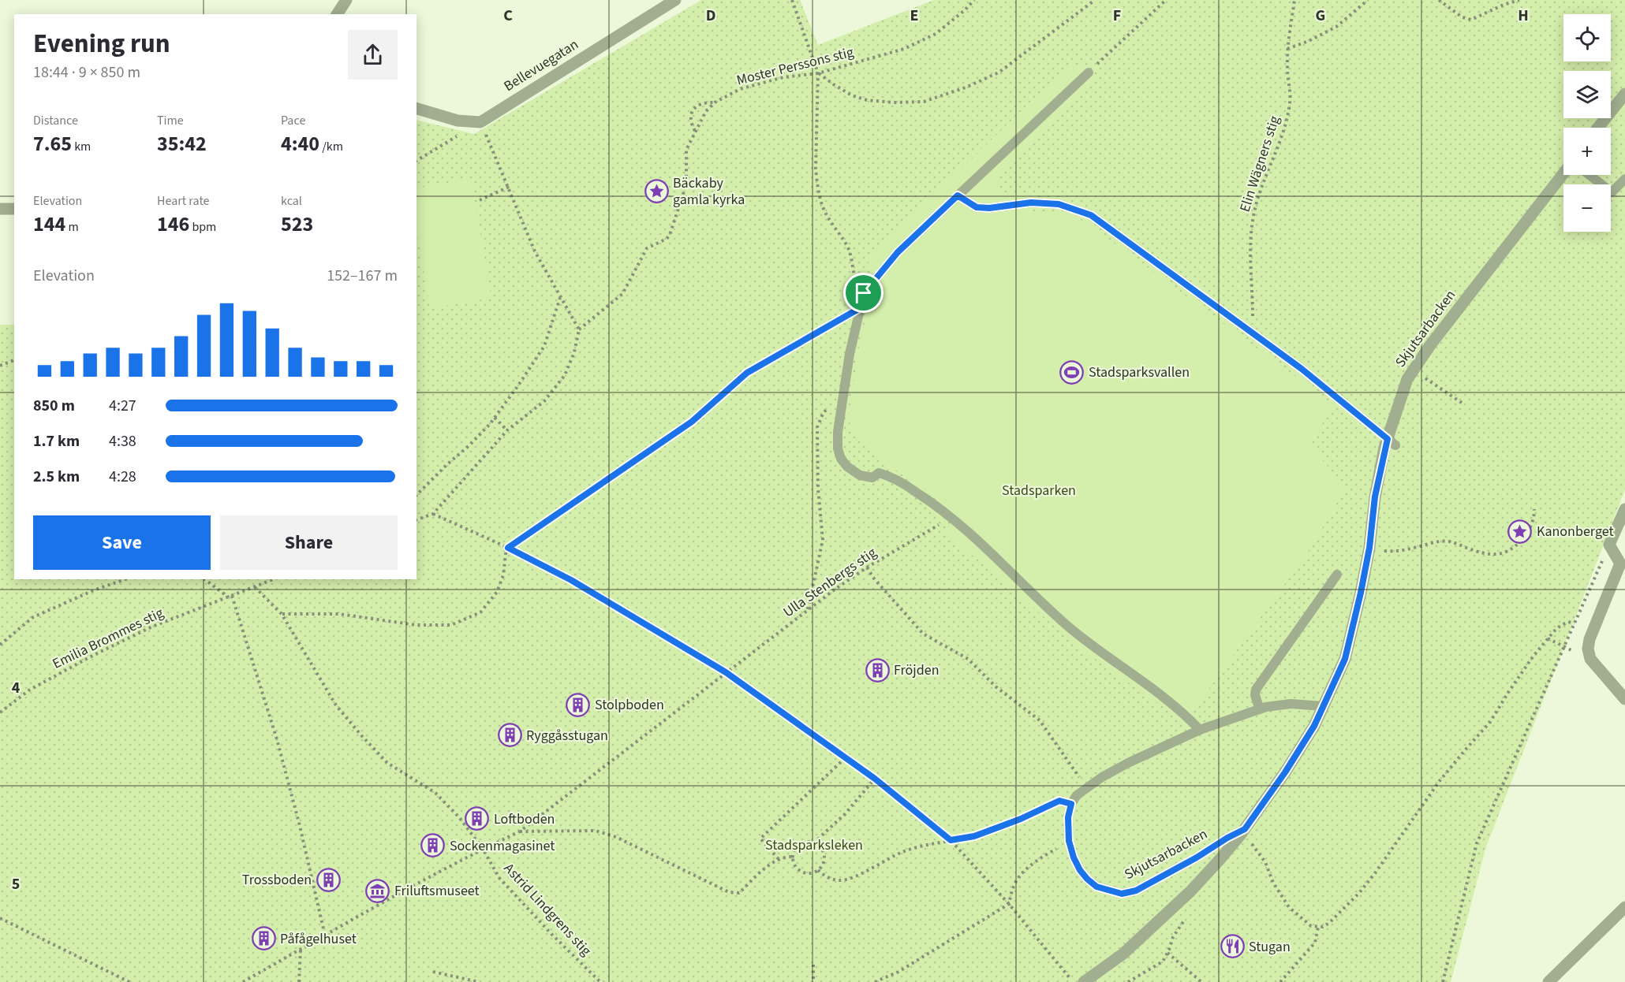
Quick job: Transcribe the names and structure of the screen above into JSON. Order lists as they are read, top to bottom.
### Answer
{
  "streets": {
    "street": ["Bellevuegatan", "Skjutsarbacken"],
    "path": [
      "Moster Perssons stig",
      "Elin Wägners stig",
      "Ulla Stenbergs stig",
      "Emilia Brommes stig",
      "Astrid Lindgrens stig"
    ]
  },
  "crossings": [
    ["Emilia Brommes stig", "Astrid Lindgrens stig"]
  ],
  "parks": ["Stadsparken", "Stadsparksleken"],
  "places": {
    "place": ["Bäckaby gamla kyrka", "Kanonberget"],
    "sports": ["Stadsparksvallen"],
    "building": [
      "Fröjden",
      "Stolpboden",
      "Ryggåsstugan",
      "Loftboden",
      "Sockenmagasinet",
      "Trossboden",
      "Påfågelhuset"
    ],
    "museum": ["Friluftsmuseet"],
    "restaurant": ["Stugan"]
  },
  "page": {
    "map_buttons": ["+", "−"],
    "heading": ["Evening run", "18:44 · 9 × 850 m"],
    "stats": [
      ["Distance", "7.65 km"],
      ["Time", "35:42"],
      ["Pace", "4:40 /km"],
      ["Elevation", "144 m"],
      ["Heart rate", "146 bpm"],
      ["kcal", "523"]
    ],
    "chart": ["Elevation", "152–167 m"],
    "list": [
      {
        "name": "850 m",
        "note": "4:27"
      },
      {
        "name": "1.7 km",
        "note": "4:38"
      },
      {
        "name": "2.5 km",
        "note": "4:28"
      }
    ],
    "buttons": ["Save", "Share"]
  },
  "grid": {
    "columns": [
      "C",
      "D",
      "E",
      "F",
      "G",
      "H"
    ],
    "rows": ["4", "5"]
  }
}
